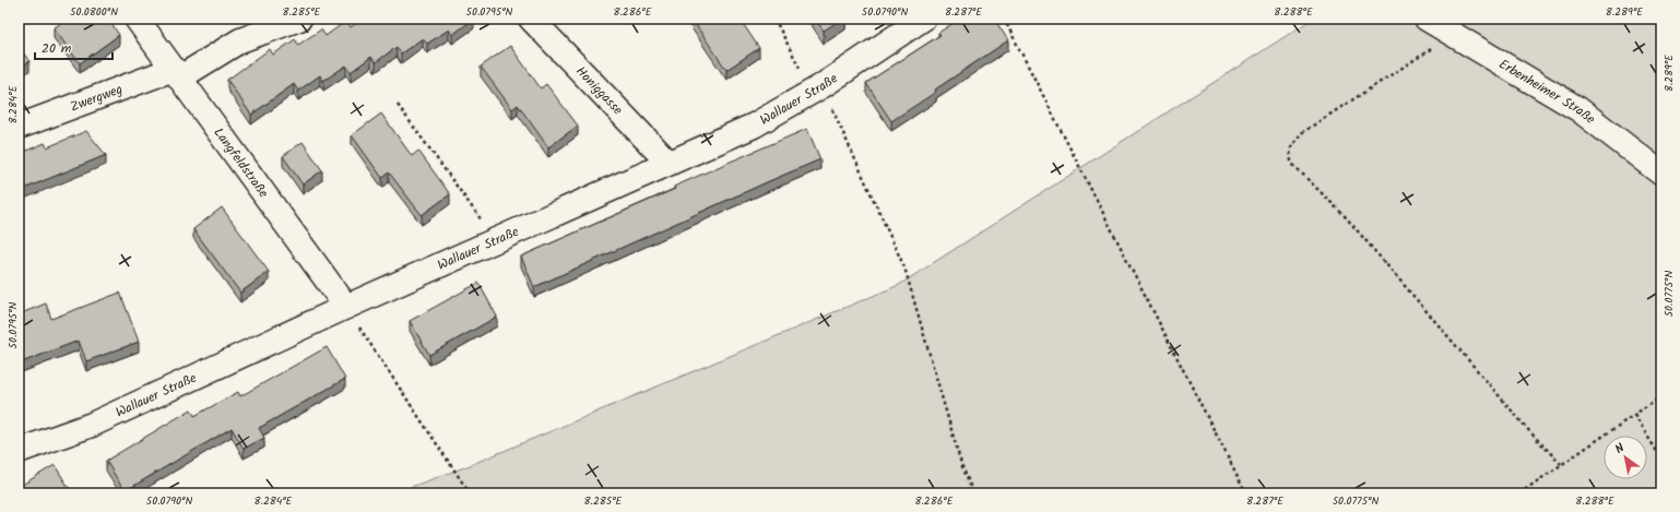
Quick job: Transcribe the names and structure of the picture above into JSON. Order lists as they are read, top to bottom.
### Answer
{
  "streets": {
    "street": [
      "Honiggasse",
      "Erbenheimer Straße",
      "Zwergweg",
      "Wallauer Straße",
      "Langfeldstraße"
    ]
  },
  "crossings": [
    ["Honiggasse", "Wallauer Straße"],
    ["Zwergweg", "Langfeldstraße"],
    ["Wallauer Straße", "Langfeldstraße"]
  ],
  "scale_bar": "20 m",
  "north": "top left",
  "coordinates": [
    "50.0800°N",
    "8.285°E",
    "50.0795°N",
    "8.286°E",
    "50.0790°N",
    "8.287°E",
    "8.288°E",
    "8.289°E",
    "8.284°E",
    "50.0775°N"
  ]
}
